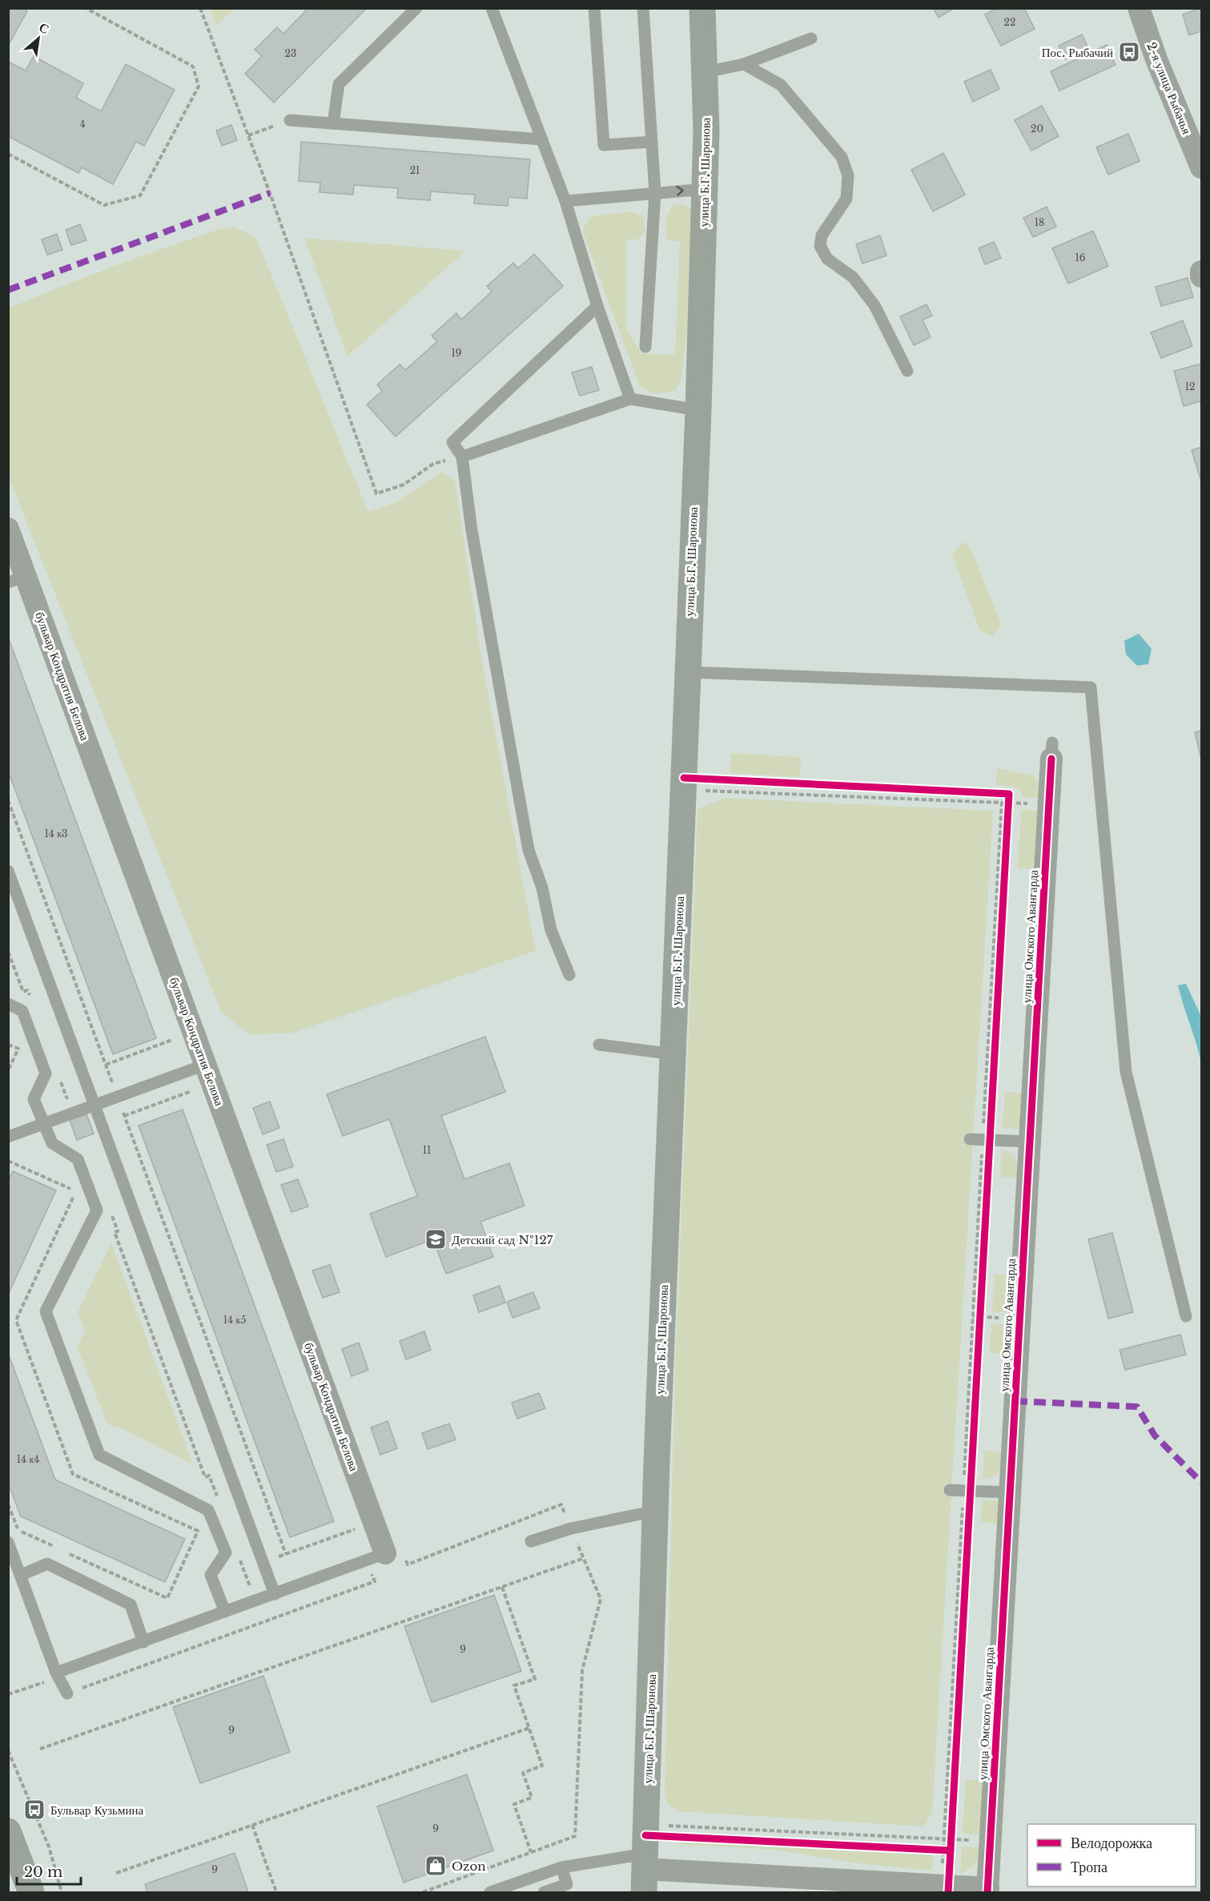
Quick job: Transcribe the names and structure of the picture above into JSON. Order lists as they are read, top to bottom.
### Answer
{
  "streets": {
    "main road": ["улица Б.Г. Шаронова"],
    "street": ["2-я улица Рыбачья", "бульвар Кондратия Белова", "улица Омского Авангарда"]
  },
  "places": {
    "bus stop": ["Пос. Рыбачий", "Бульвар Кузьмина"],
    "school or university": ["Детский сад №127"],
    "shop": ["Ozon"]
  },
  "house_numbers": [
    "22",
    "23",
    "4",
    "20",
    "21",
    "18",
    "16",
    "19",
    "12",
    "14 к3",
    "11",
    "14 к5",
    "14 к4",
    "9",
    "9",
    "9",
    "9"
  ],
  "legend": ["Велодорожка", "Тропа"],
  "scale_bar": "20 m",
  "north": "top right"
}
